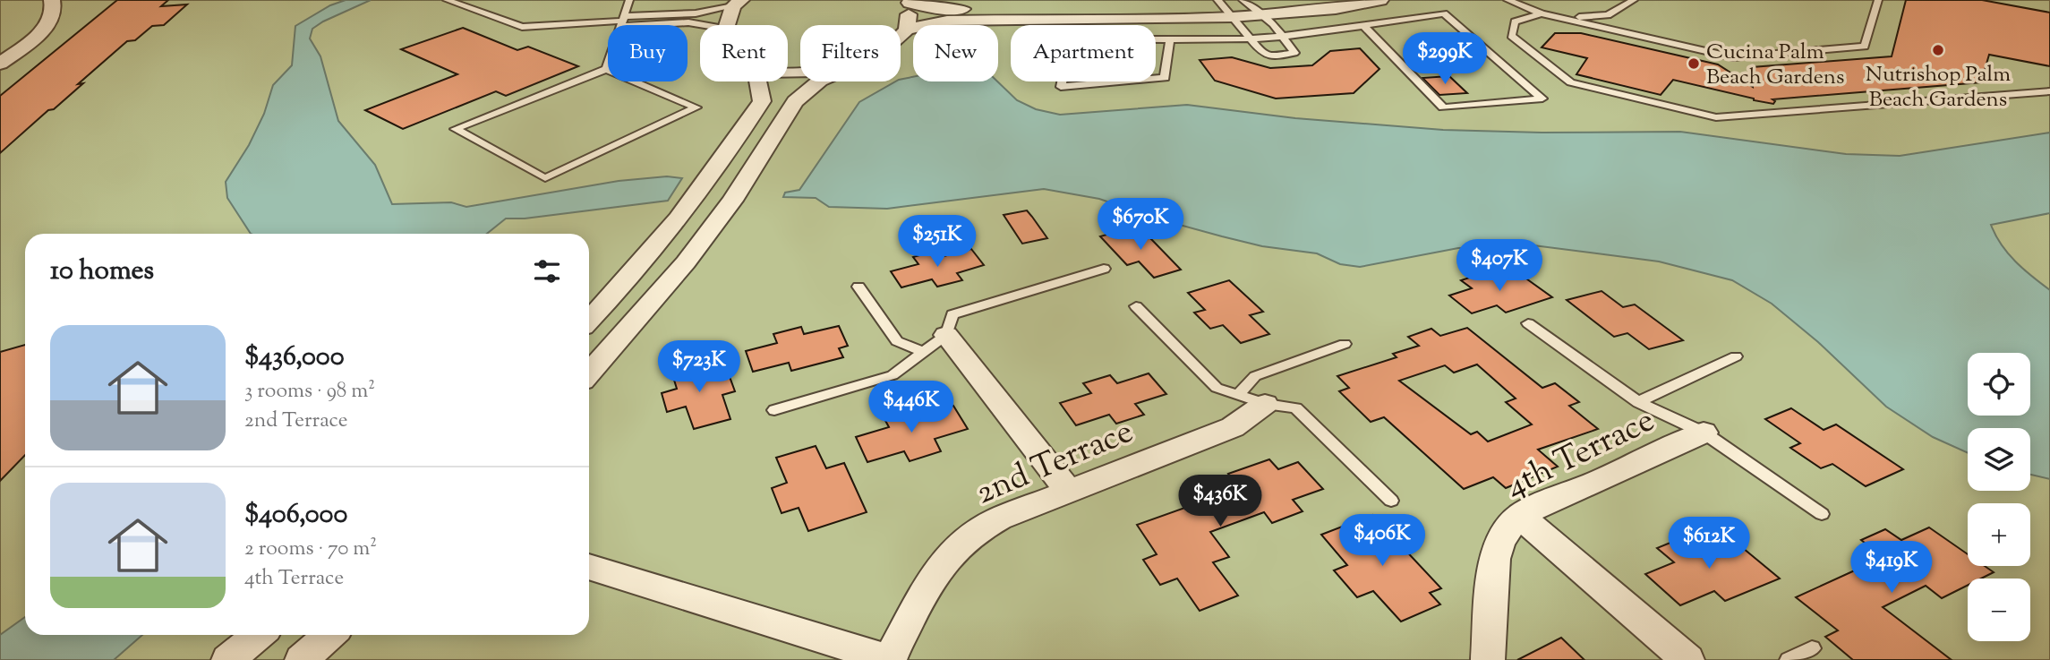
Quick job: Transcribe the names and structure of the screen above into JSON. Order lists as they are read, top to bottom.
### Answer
{
  "streets": {
    "street": ["4th Terrace", "2nd Terrace"]
  },
  "places": ["Nutrishop Palm Beach Gardens", "Cucina Palm Beach Gardens"],
  "page": {
    "chip": [
      "Buy",
      "Rent",
      "Filters",
      "New",
      "Apartment"
    ],
    "price": [
      "$299K",
      "$670K",
      "$251K",
      "$407K",
      "$723K",
      "$446K",
      "$436K",
      "$406K",
      "$612K",
      "$419K"
    ],
    "heading": "10 homes",
    "list": [
      {
        "name": "$436,000",
        "note": "3 rooms · 98 m² · 2nd Terrace"
      },
      {
        "name": "$406,000",
        "note": "2 rooms · 70 m² · 4th Terrace"
      }
    ],
    "map_buttons": ["+", "−"]
  }
}
